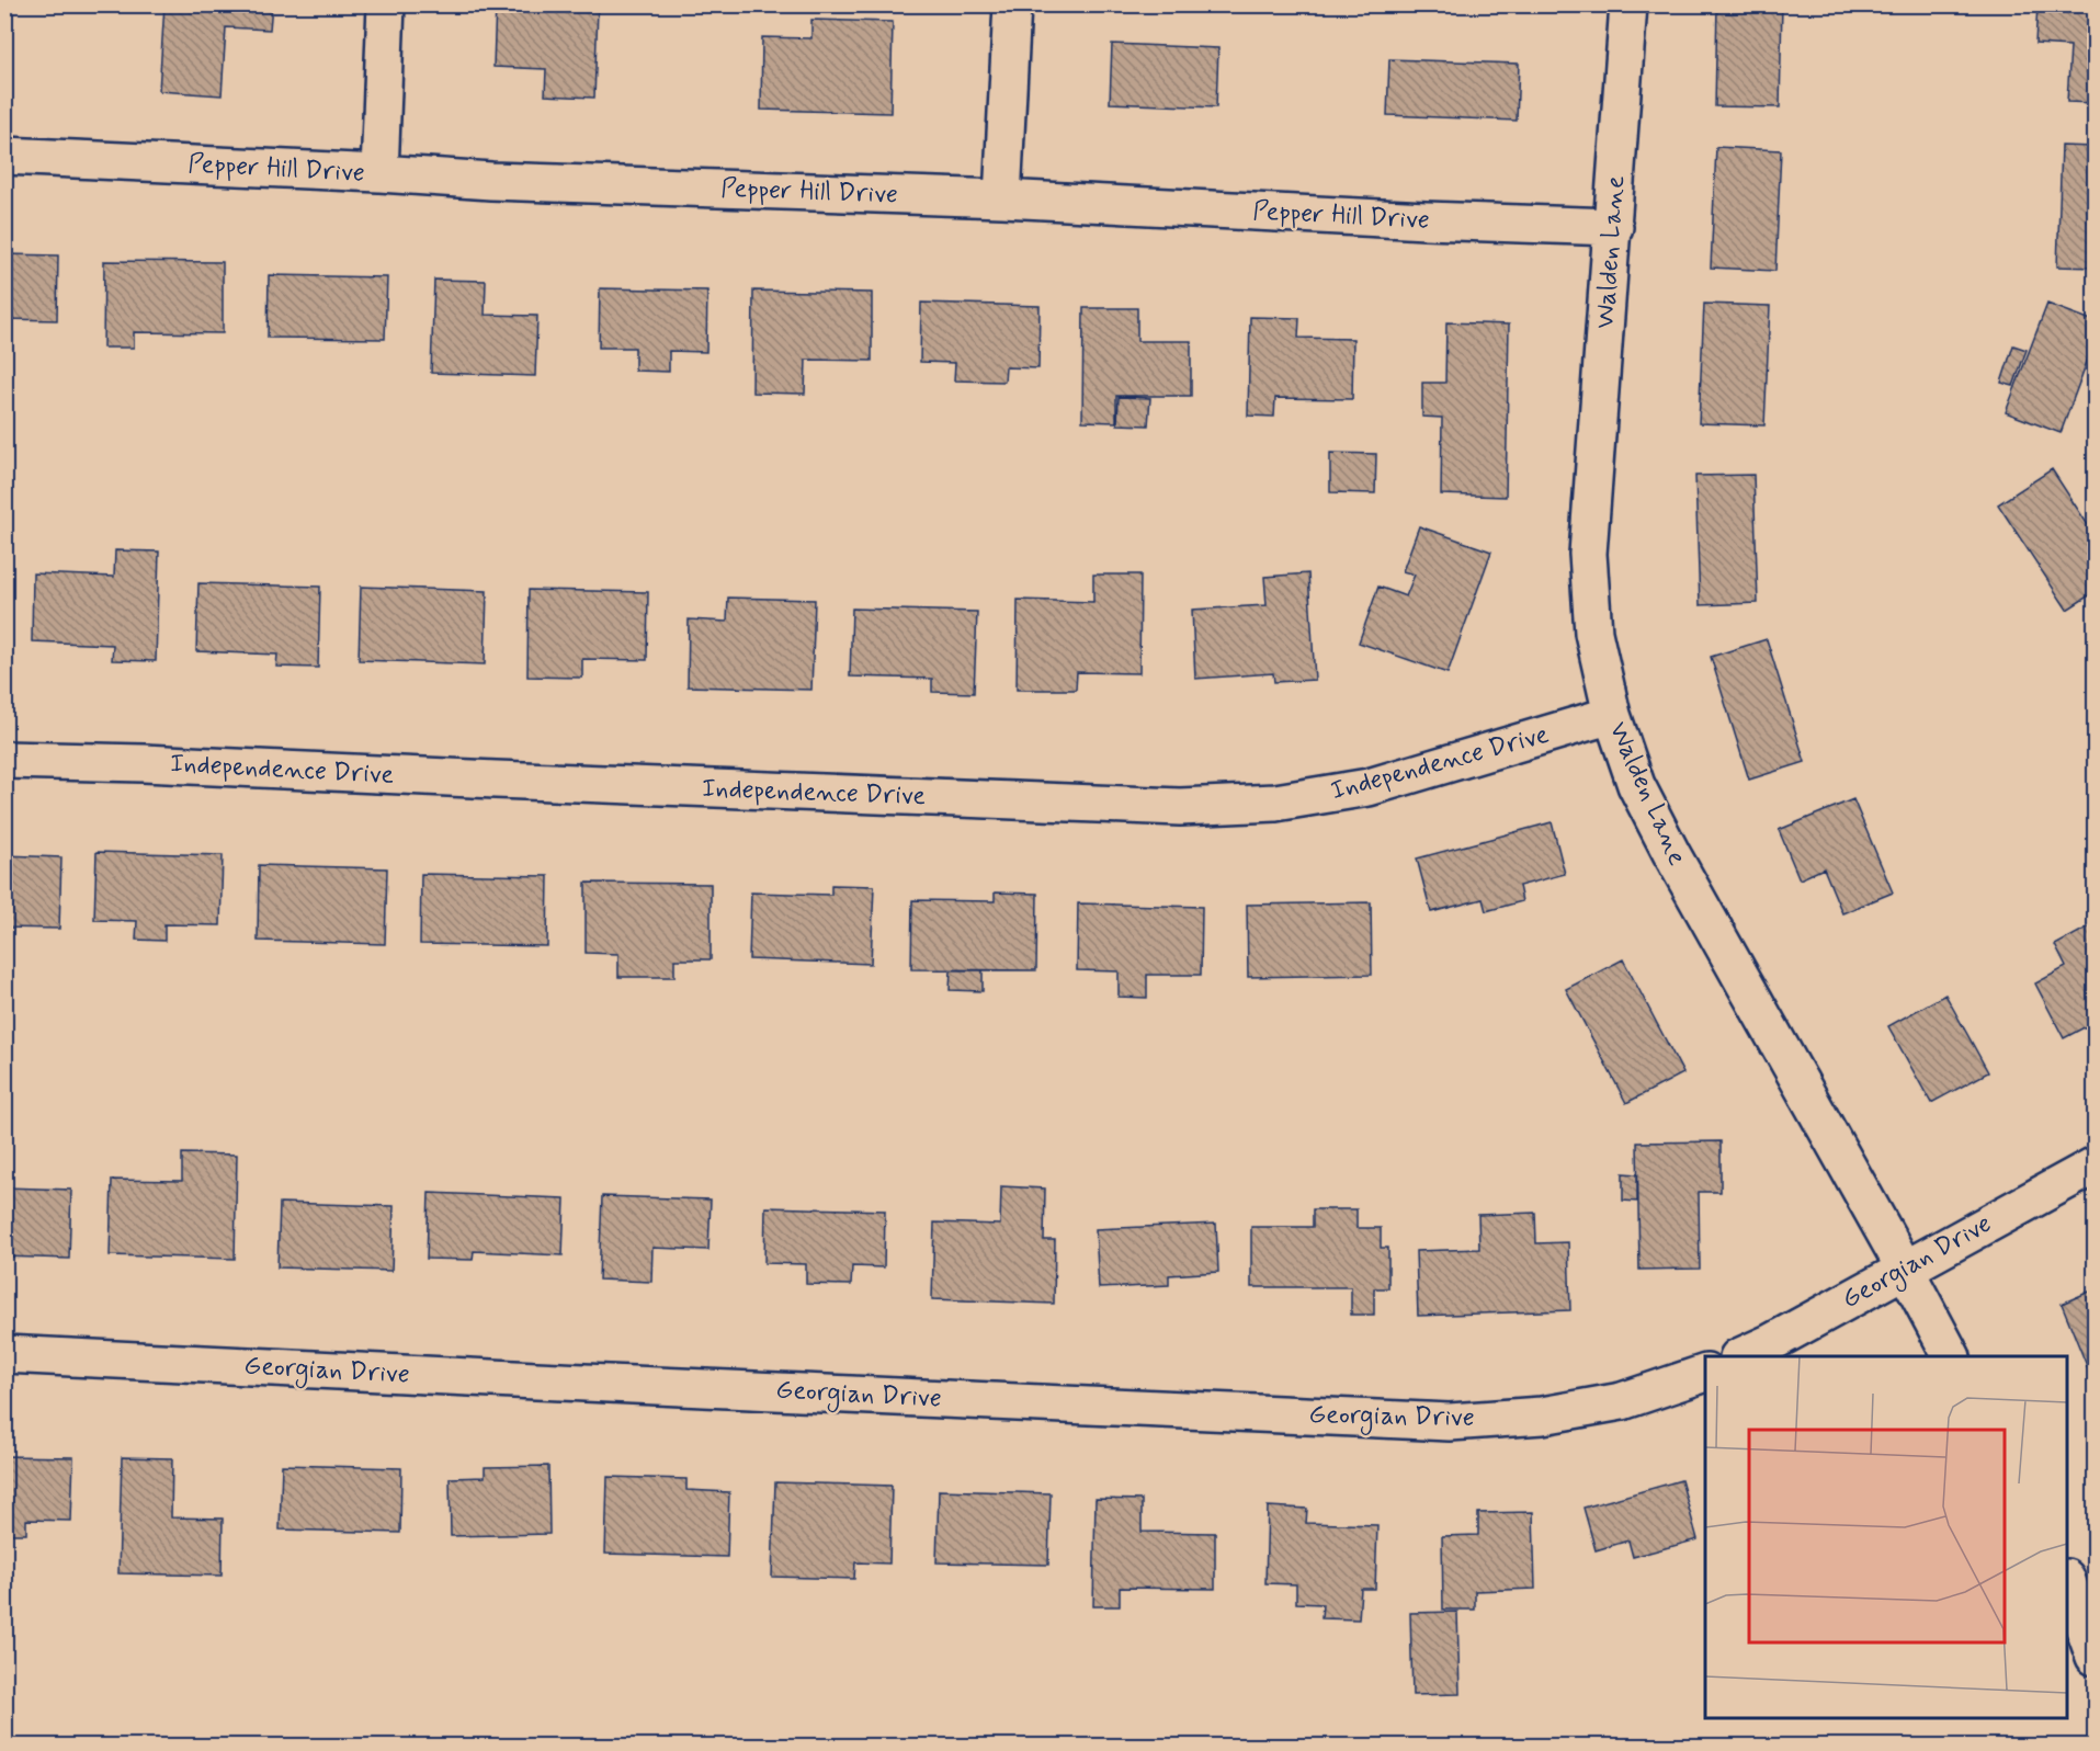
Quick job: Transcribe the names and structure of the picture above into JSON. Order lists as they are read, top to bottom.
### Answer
{
  "streets": {
    "street": [
      "Pepper Hill Drive",
      "Walden Lane",
      "Independence Drive",
      "Georgian Drive"
    ]
  },
  "crossings": [
    ["Pepper Hill Drive", "Walden Lane"],
    ["Walden Lane", "Independence Drive"],
    ["Walden Lane", "Georgian Drive"]
  ]
}
